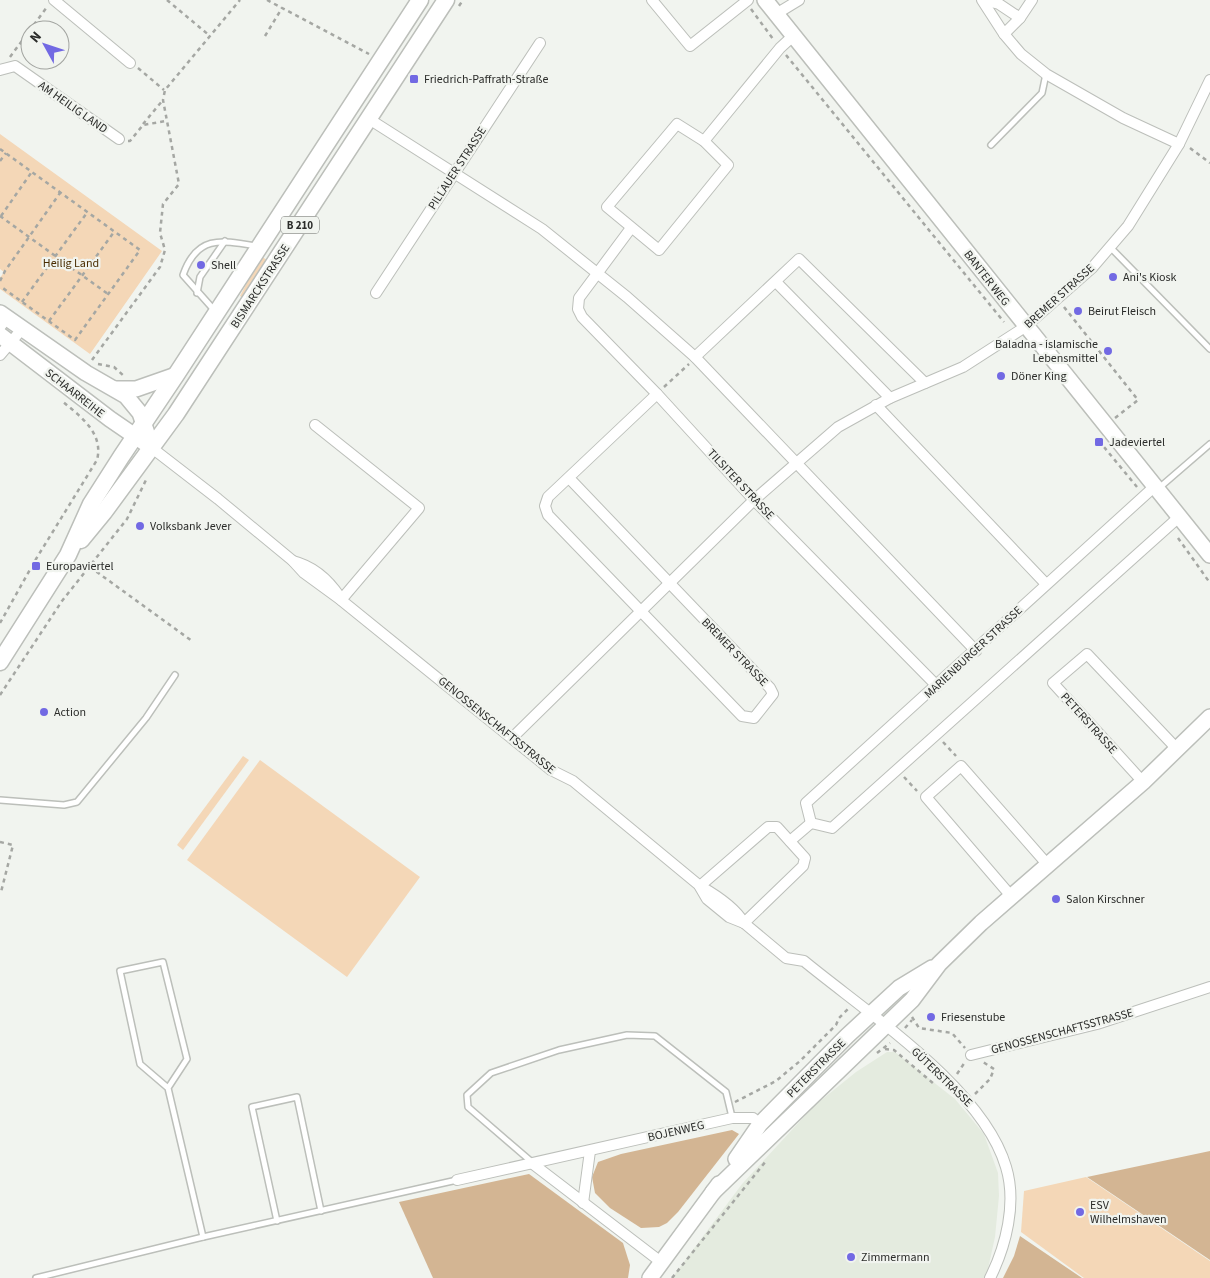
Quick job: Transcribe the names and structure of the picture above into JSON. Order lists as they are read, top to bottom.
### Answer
{
  "streets": {
    "main road": [
      "B 210",
      "BANTER WEG",
      "BISMARCKSTRASSE",
      "SCHAARREIHE",
      "PETERSTRASSE"
    ],
    "street": [
      "AM HEILIG LAND",
      "PILLAUER STRASSE",
      "BREMER STRASSE",
      "TILSITER STRASSE",
      "MARIENBURGER STRASSE",
      "GENOSSENSCHAFTSSTRASSE",
      "GÜTERSTRASSE",
      "BOJENWEG"
    ]
  },
  "crossings": [
    ["B 210", "BISMARCKSTRASSE"],
    ["B 210", "SCHAARREIHE"],
    ["B 210", "GENOSSENSCHAFTSSTRASSE"],
    ["BANTER WEG", "BREMER STRASSE"],
    ["BANTER WEG", "MARIENBURGER STRASSE"],
    ["BISMARCKSTRASSE", "SCHAARREIHE"],
    ["BISMARCKSTRASSE", "GENOSSENSCHAFTSSTRASSE"],
    ["BREMER STRASSE", "TILSITER STRASSE"],
    ["BREMER STRASSE", "GENOSSENSCHAFTSSTRASSE"],
    ["SCHAARREIHE", "GENOSSENSCHAFTSSTRASSE"],
    ["TILSITER STRASSE", "MARIENBURGER STRASSE"],
    ["PETERSTRASSE", "GENOSSENSCHAFTSSTRASSE"],
    ["PETERSTRASSE", "GÜTERSTRASSE"],
    ["PETERSTRASSE", "BOJENWEG"],
    ["GENOSSENSCHAFTSSTRASSE", "GÜTERSTRASSE"]
  ],
  "parks": ["Heilig Land"],
  "places": {
    "transit": ["Friedrich-Paffrath-Straße", "Jadeviertel", "Europaviertel"],
    "other": [
      "Shell",
      "Ani's Kiosk",
      "Beirut Fleisch",
      "Baladna - islamische Lebensmittel",
      "Döner King",
      "Volksbank Jever",
      "Action",
      "Salon Kirschner",
      "Friesenstube",
      "ESV Wilhelmshaven",
      "Zimmermann"
    ]
  },
  "north": "top left"
}
